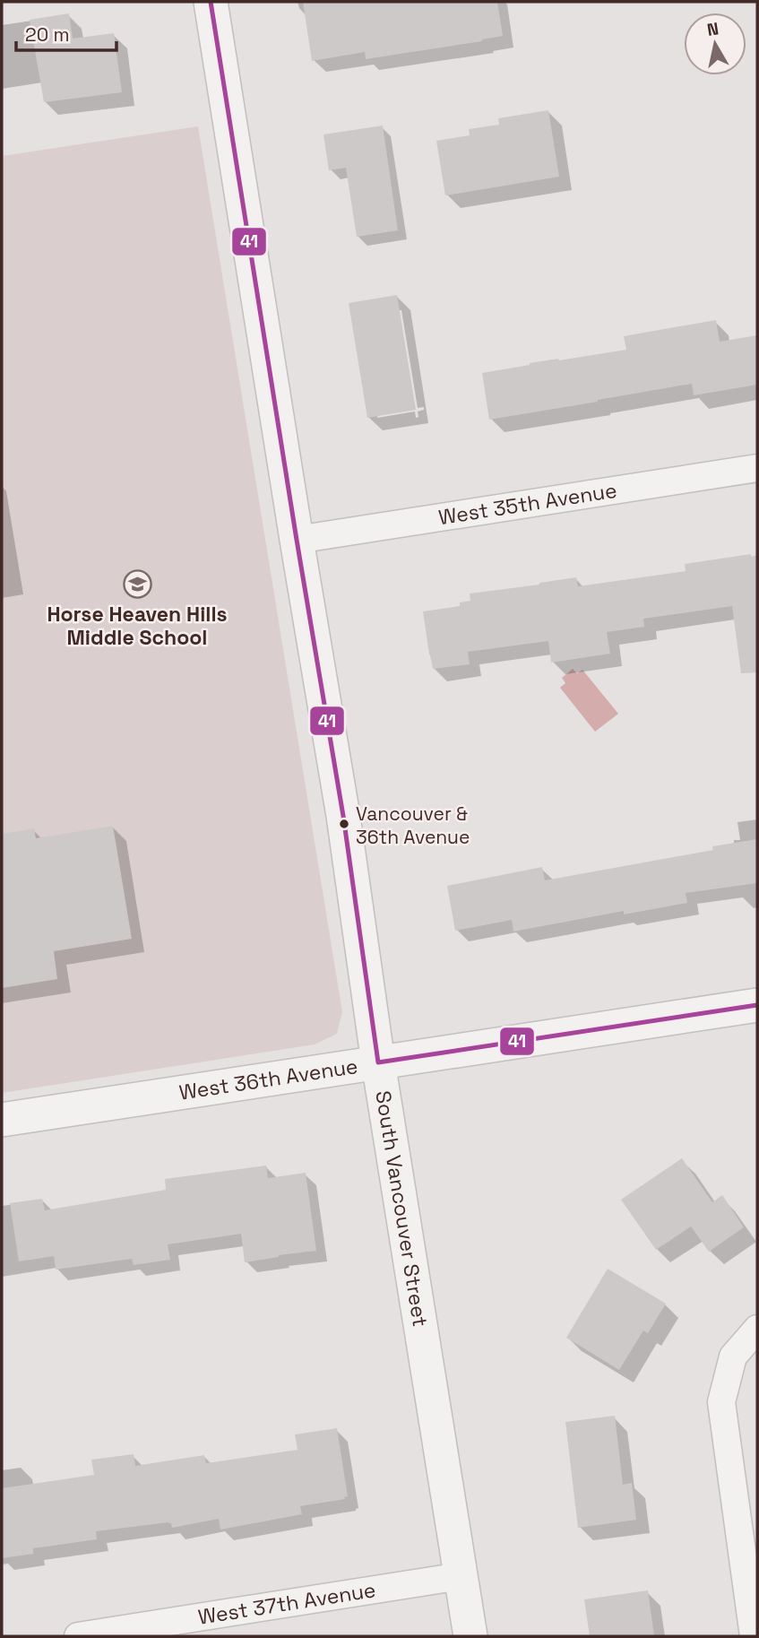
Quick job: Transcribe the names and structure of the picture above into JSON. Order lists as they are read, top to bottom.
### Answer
{
  "streets": {
    "street": [
      "West 35th Avenue",
      "West 36th Avenue",
      "South Vancouver Street",
      "West 37th Avenue"
    ]
  },
  "crossings": [
    ["West 35th Avenue", "South Vancouver Street"],
    ["West 36th Avenue", "South Vancouver Street"],
    ["South Vancouver Street", "West 37th Avenue"]
  ],
  "places": {
    "school or university": ["Horse Heaven Hills Middle School"],
    "other": ["Vancouver & 36th Avenue"]
  },
  "lines": ["transit line 41"],
  "scale_bar": "20 m",
  "north": "top"
}
